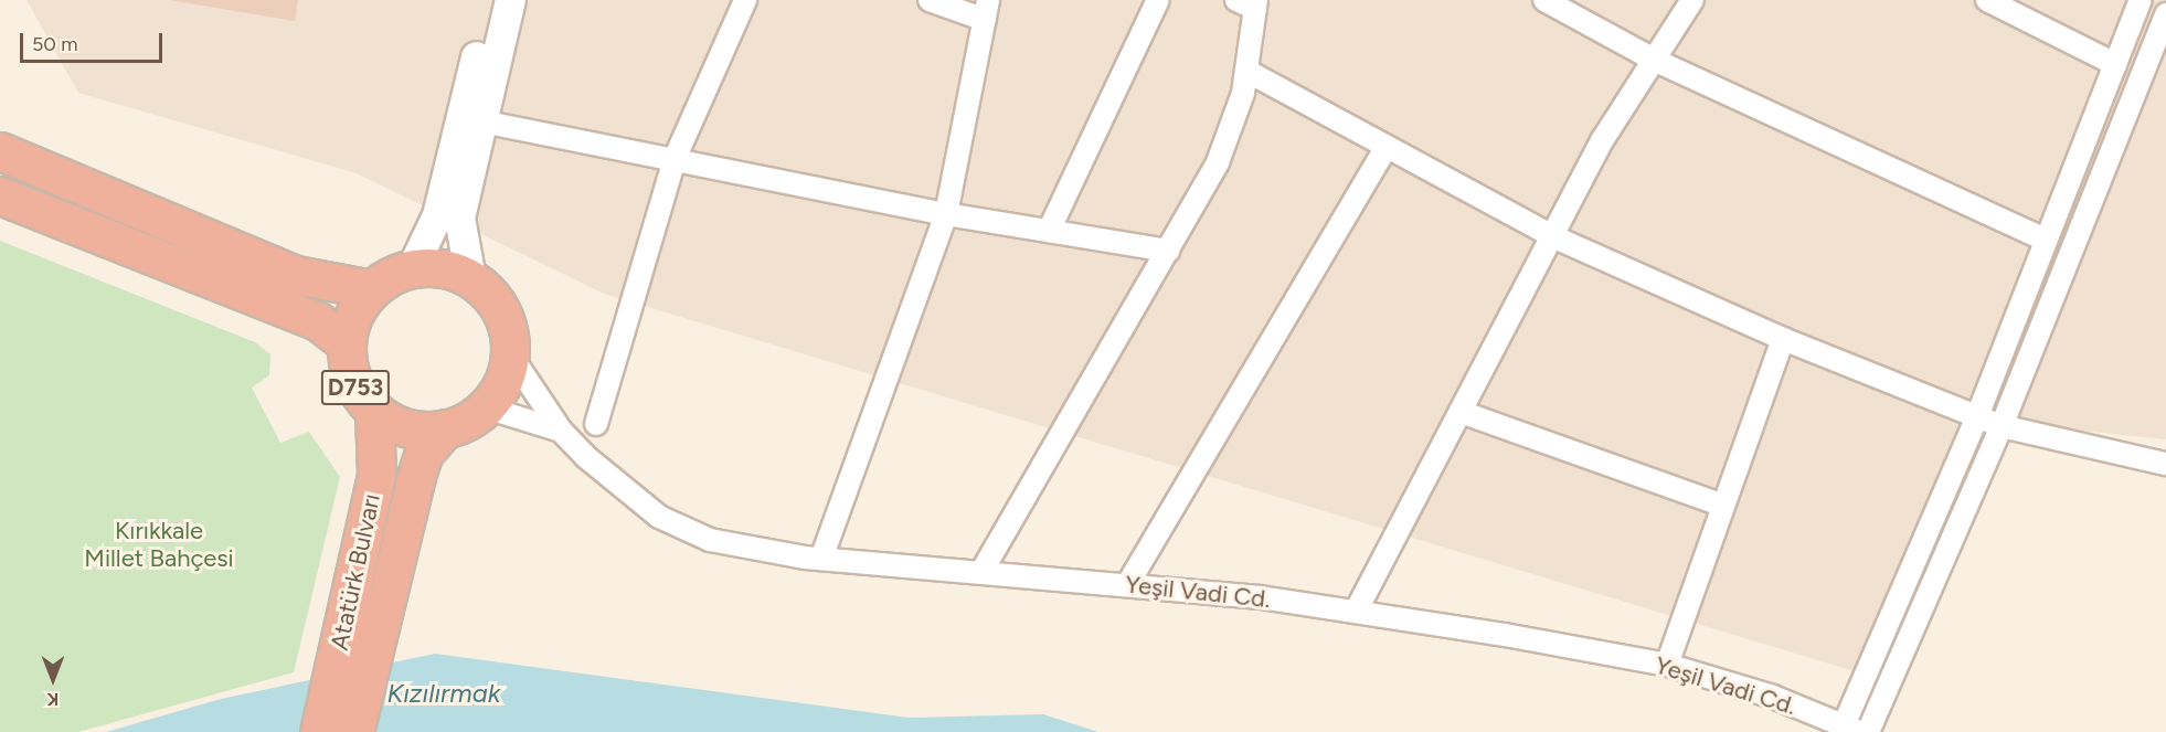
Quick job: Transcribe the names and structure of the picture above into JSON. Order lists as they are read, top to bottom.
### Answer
{
  "streets": {
    "highway": ["D753", "Atatürk Bulvarı"],
    "street": ["Yeşil Vadi Cd."]
  },
  "crossings": [
    ["D753", "Atatürk Bulvarı"]
  ],
  "water": ["Kızılırmak"],
  "parks": ["Kırıkkale Millet Bahçesi"],
  "scale_bar": "50 m",
  "north": "bottom"
}
